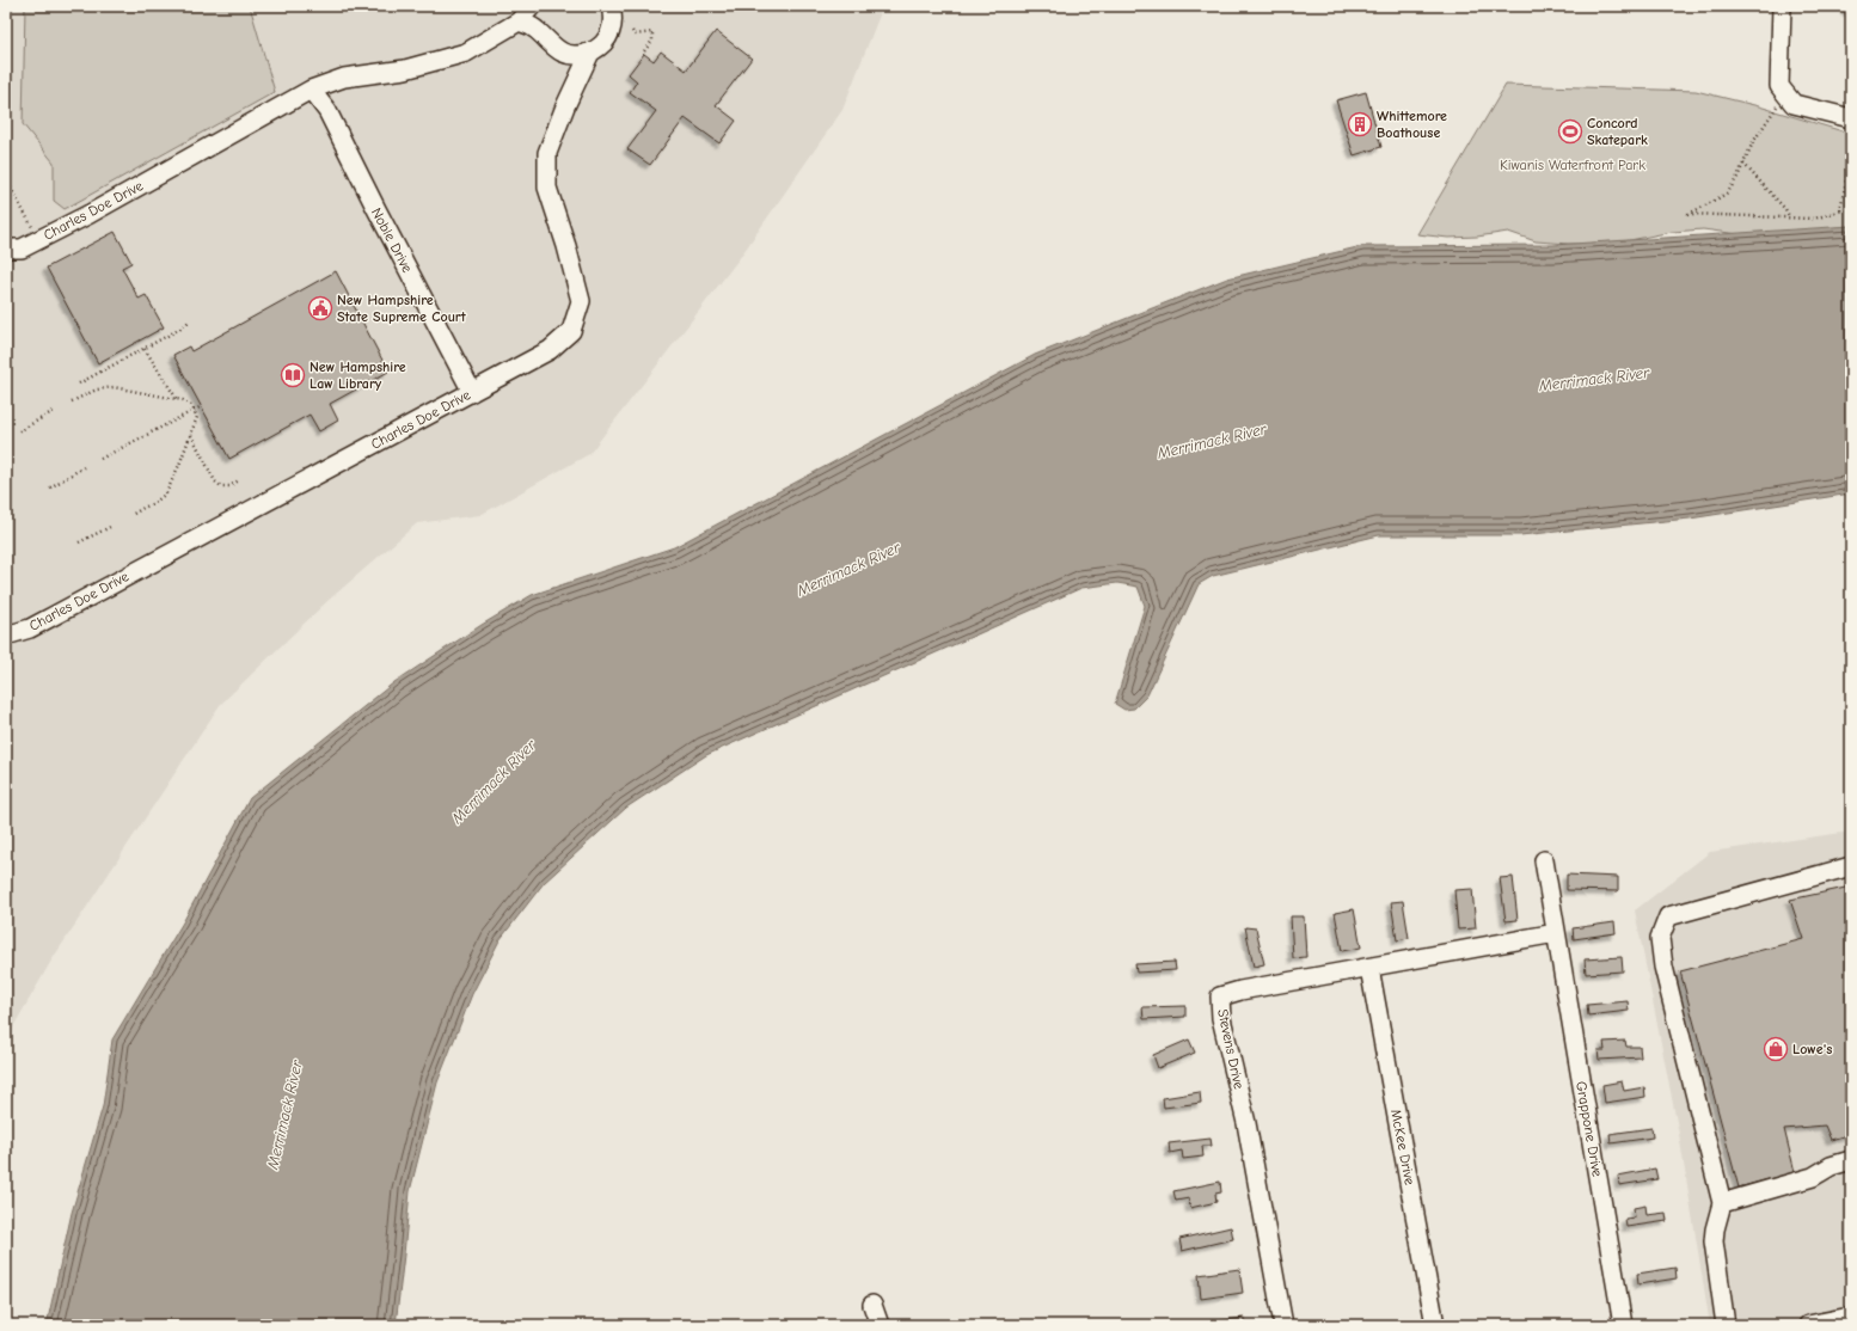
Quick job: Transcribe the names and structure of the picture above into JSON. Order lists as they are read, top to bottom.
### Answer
{
  "streets": {
    "street": [
      "Charles Doe Drive",
      "Noble Drive",
      "Stevens Drive",
      "Grappone Drive",
      "McKee Drive"
    ]
  },
  "crossings": [
    ["Charles Doe Drive", "Noble Drive"],
    ["Stevens Drive", "Grappone Drive"],
    ["Stevens Drive", "McKee Drive"]
  ],
  "water": ["Merrimack River"],
  "parks": ["Kiwanis Waterfront Park"],
  "places": {
    "building": ["Whittemore Boathouse"],
    "sports": ["Concord Skatepark"],
    "public building": ["New Hampshire State Supreme Court"],
    "library": ["New Hampshire Law Library"],
    "shop": ["Lowe's"]
  }
}
